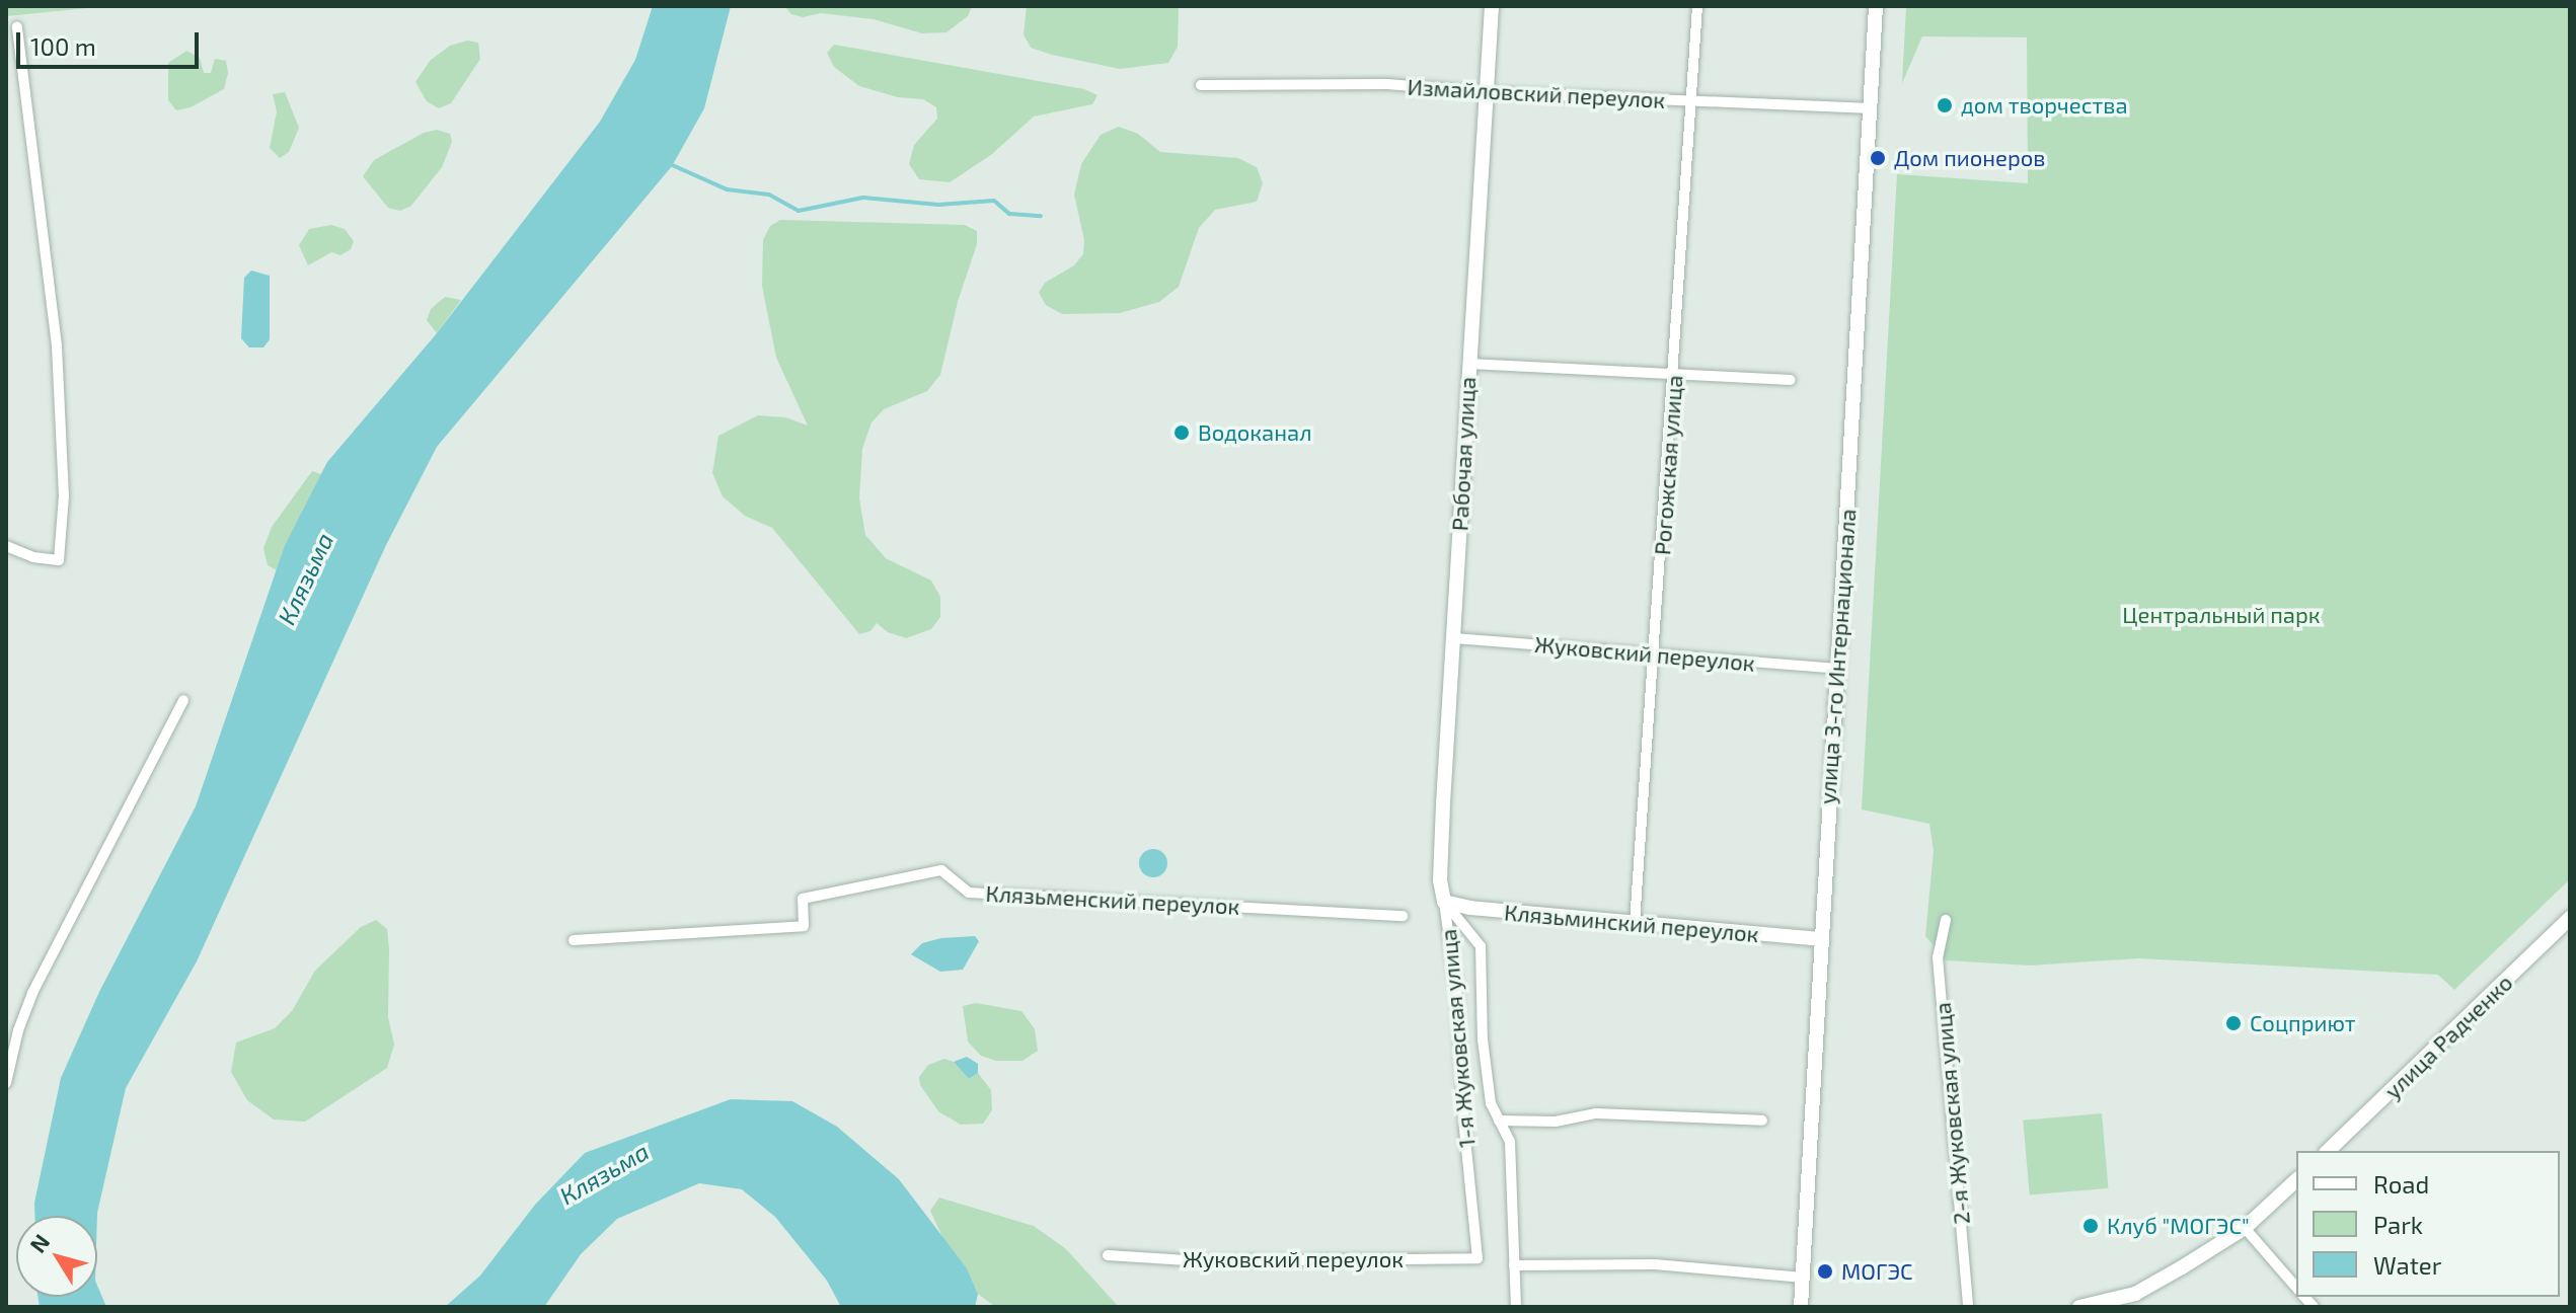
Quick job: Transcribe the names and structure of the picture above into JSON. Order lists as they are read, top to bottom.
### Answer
{
  "streets": {
    "main road": [
      "Рабочая улица",
      "улица 3-го Интернационала",
      "Клязьминский переулок",
      "улица Радченко"
    ],
    "street": [
      "Измайловский переулок",
      "Рогожская улица",
      "Жуковский переулок",
      "Клязьменский переулок",
      "1-я Жуковская улица",
      "2-я Жуковская улица"
    ]
  },
  "crossings": [
    ["Измайловский переулок", "Рабочая улица"],
    ["Измайловский переулок", "Рогожская улица"],
    ["Измайловский переулок", "улица 3-го Интернационала"],
    ["Рабочая улица", "Жуковский переулок"],
    ["Рабочая улица", "Клязьминский переулок"],
    ["Рабочая улица", "1-я Жуковская улица"],
    ["Рогожская улица", "Жуковский переулок"],
    ["Рогожская улица", "Клязьминский переулок"],
    ["Жуковский переулок", "улица 3-го Интернационала"],
    ["Жуковский переулок", "1-я Жуковская улица"],
    ["улица 3-го Интернационала", "Клязьминский переулок"],
    ["Клязьминский переулок", "1-я Жуковская улица"]
  ],
  "water": ["Клязьма"],
  "parks": ["Центральный парк"],
  "places": [
    "дом творчества",
    "Дом пионеров",
    "Водоканал",
    "Соцприют",
    "Клуб \"МОГЭС\"",
    "МОГЭС"
  ],
  "legend": ["Road", "Park", "Water"],
  "scale_bar": "100 m",
  "north": "top left"
}
